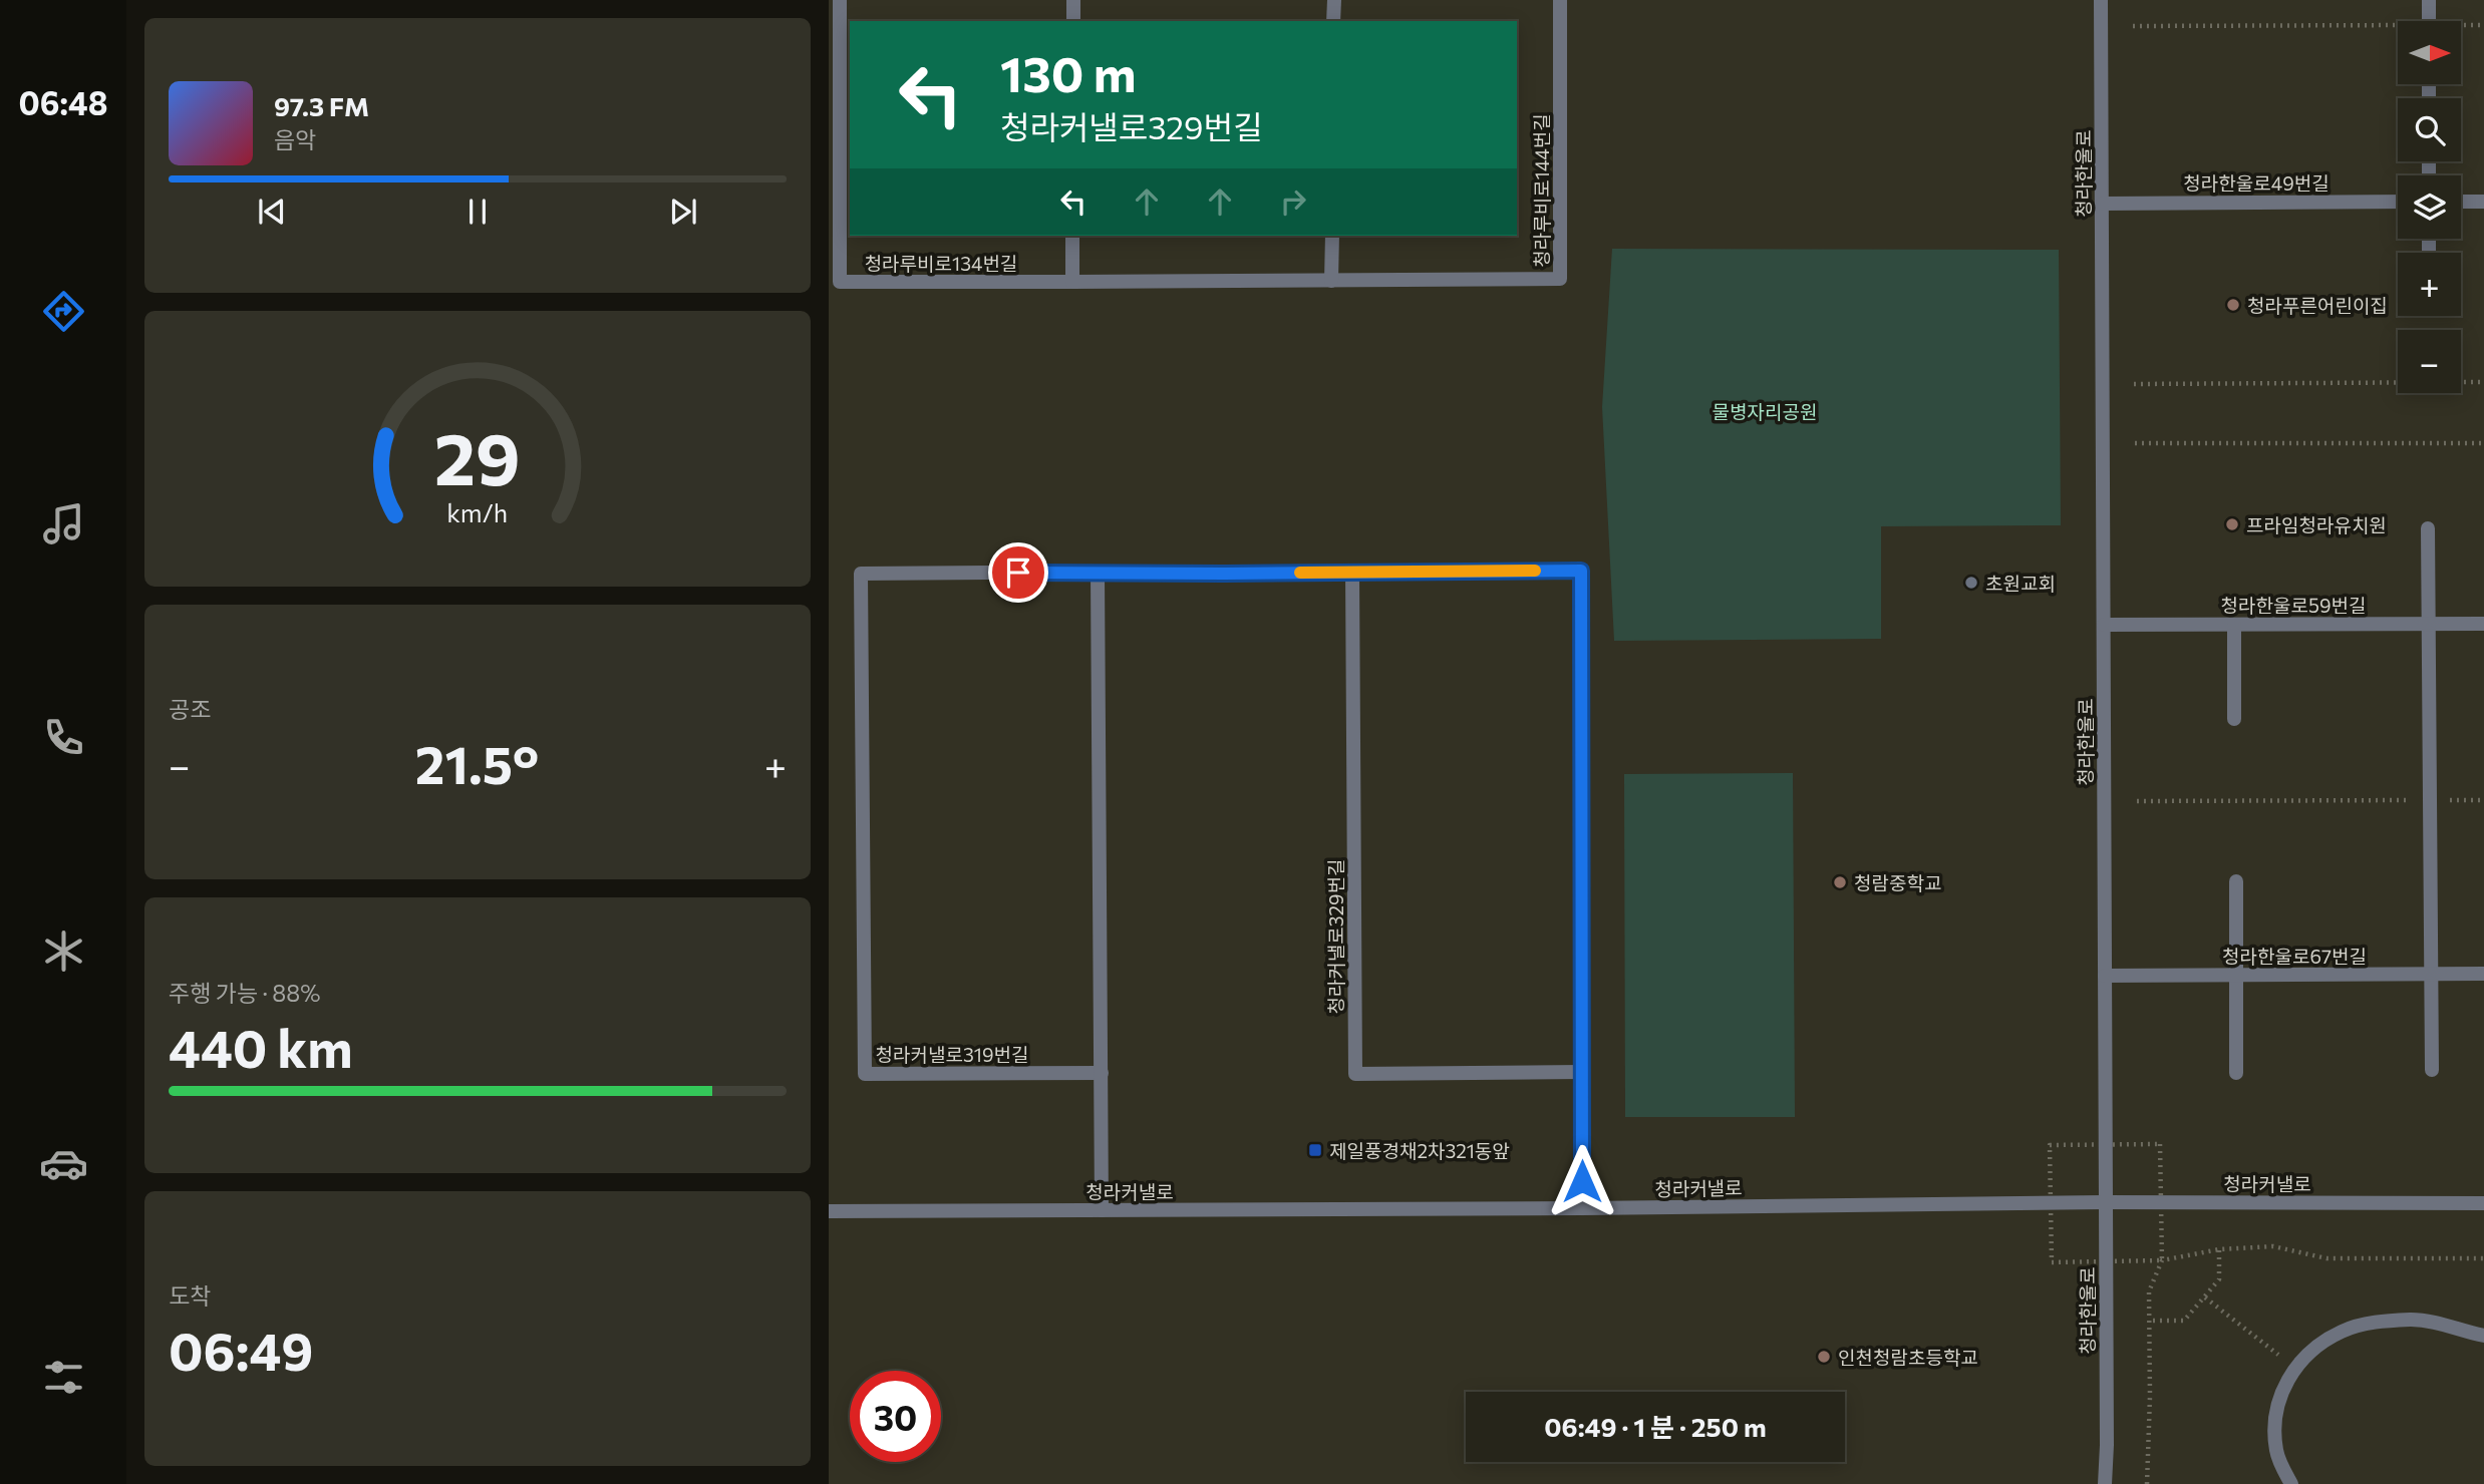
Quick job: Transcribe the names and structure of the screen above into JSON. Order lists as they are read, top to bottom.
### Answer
{
  "streets": {
    "street": [
      "청라한울로",
      "청라한울로49번길",
      "청라루비로144번길",
      "청라루비로134번길",
      "청라한울로59번길",
      "청라커낼로329번길",
      "청라한울로67번길",
      "청라커낼로319번길",
      "청라커낼로"
    ]
  },
  "crossings": [
    ["청라한울로", "청라한울로49번길"],
    ["청라한울로", "청라한울로59번길"],
    ["청라한울로", "청라한울로67번길"],
    ["청라한울로", "청라커낼로"],
    ["청라루비로144번길", "청라루비로134번길"],
    ["청라커낼로329번길", "청라커낼로319번길"]
  ],
  "parks": ["물병자리공원"],
  "places": {
    "other": [
      "청라푸른어린이집",
      "프라임청라유치원",
      "초원교회",
      "청람중학교",
      "인천청람초등학교"
    ],
    "transit": ["제일풍경채2차321동앞"]
  },
  "north": "right",
  "page": {
    "tabs": "06:48",
    "map_buttons": ["+", "−"],
    "turn": ["130 m", "청라커낼로329번길"],
    "song": ["97.3 FM", "음악"],
    "tile": [
      "공조",
      ["주행 가능 · 88%", "440 km"],
      ["도착", "06:49"]
    ],
    "heat": ["−", "21.5°", "+"],
    "limit": "30",
    "trip": "06:49 · 1 분 · 250 m",
    "gauge": ["29", "km/h"]
  }
}
